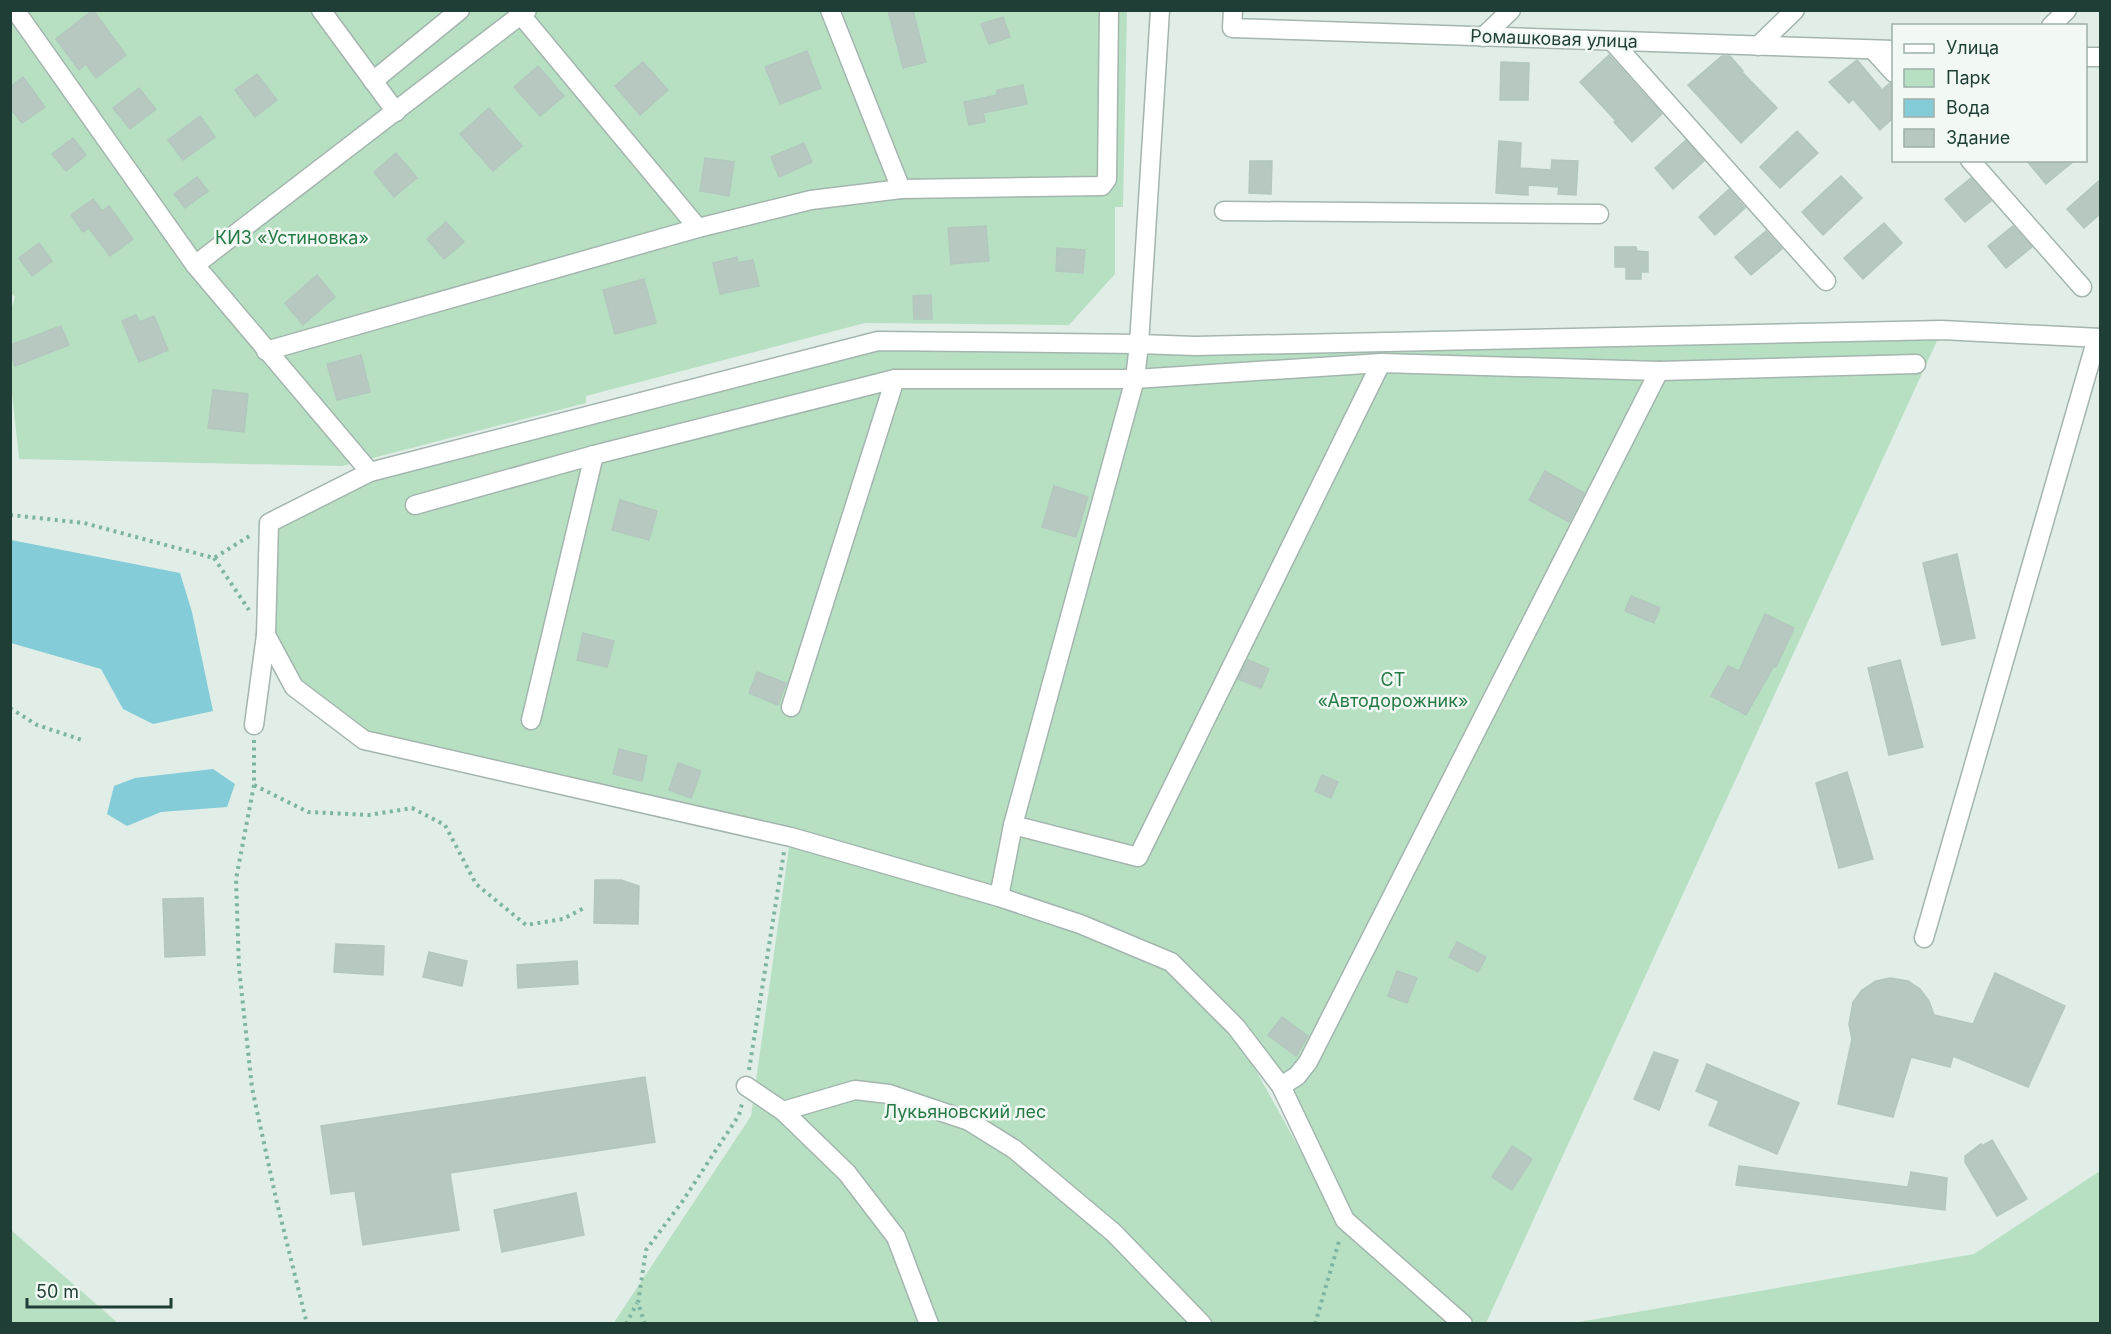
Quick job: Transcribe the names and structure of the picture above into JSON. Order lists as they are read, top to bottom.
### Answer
{
  "streets": {
    "street": ["Ромашковая улица"]
  },
  "parks": ["КИЗ «Устиновка»", "СТ «Автодорожник»", "Лукьяновский лес"],
  "legend": [
    "Улица",
    "Парк",
    "Вода",
    "Здание"
  ],
  "scale_bar": "50 m"
}
